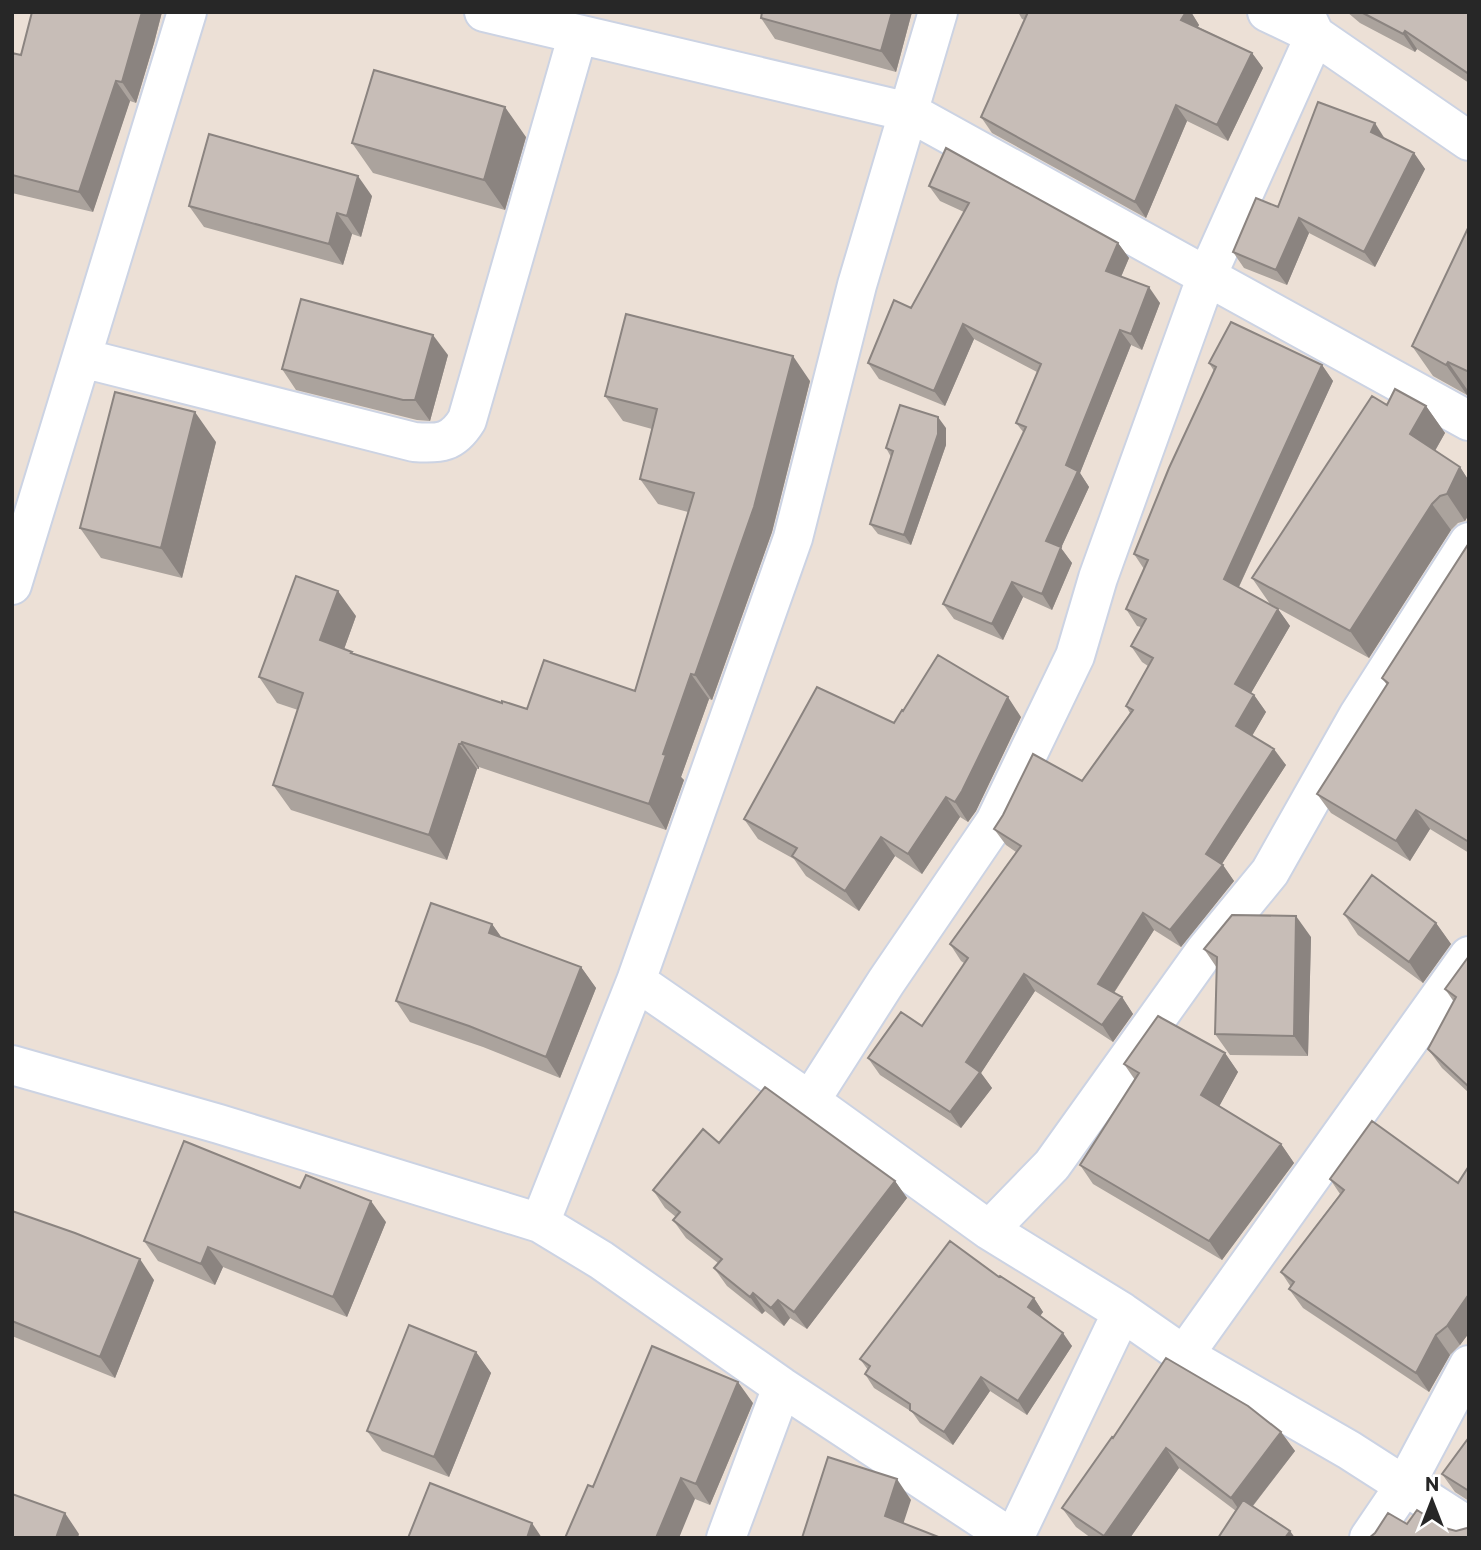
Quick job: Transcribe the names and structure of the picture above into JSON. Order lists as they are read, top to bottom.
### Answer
{
  "north": "top"
}
